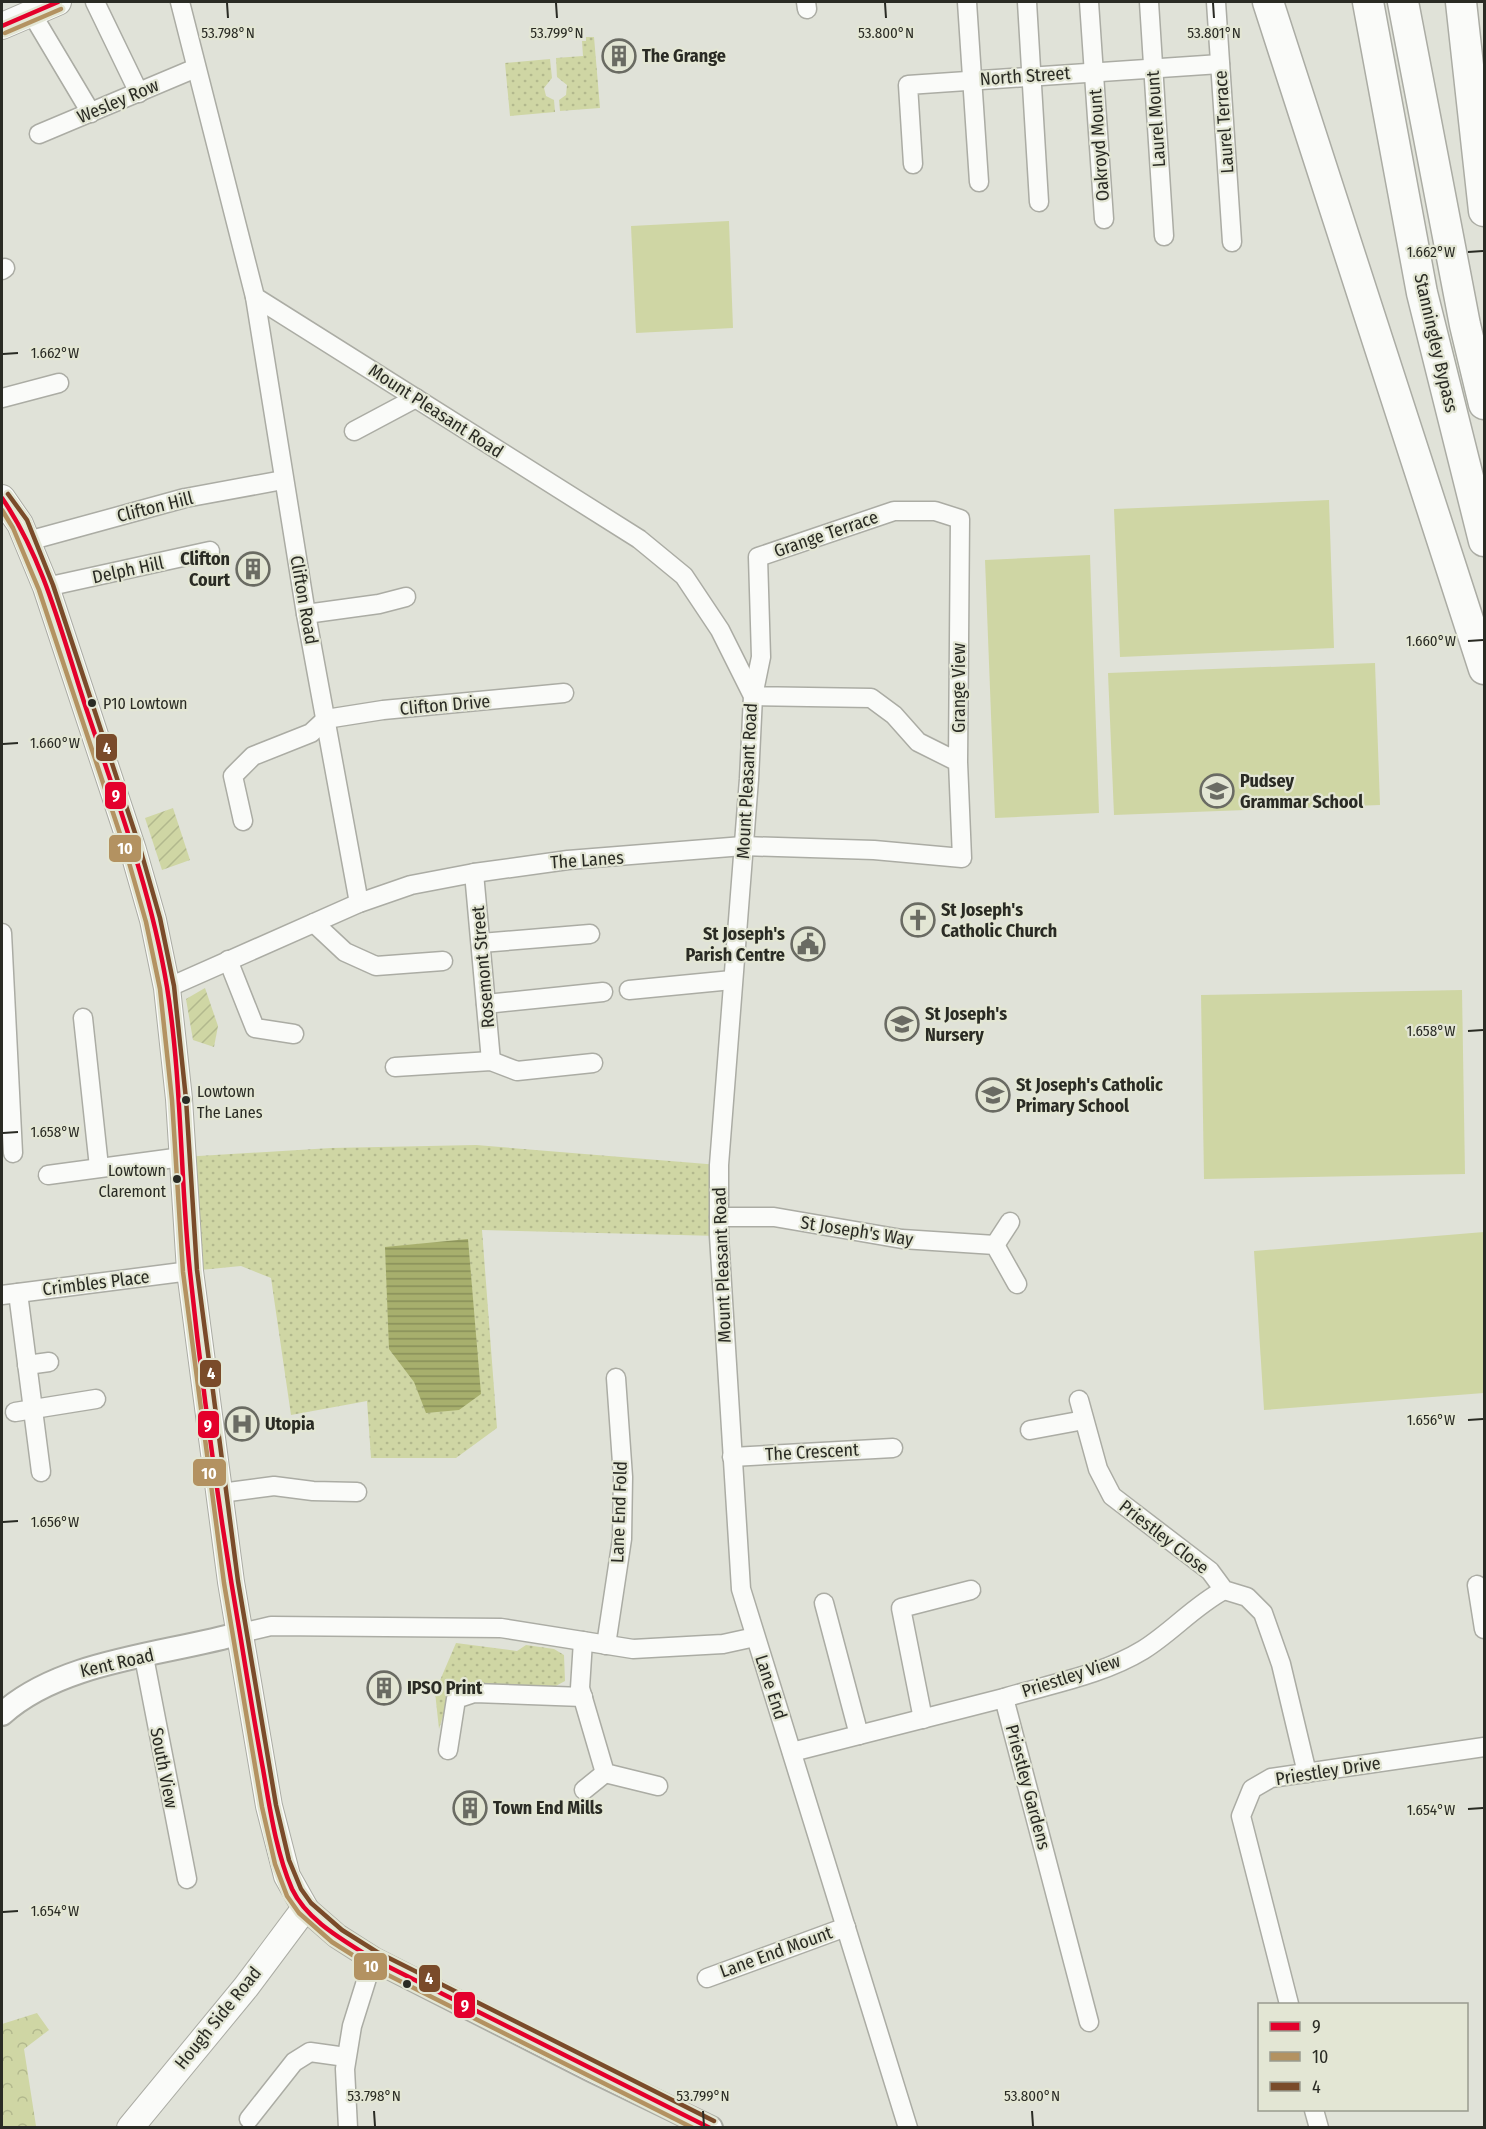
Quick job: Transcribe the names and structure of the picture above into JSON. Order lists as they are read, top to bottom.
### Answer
{
  "streets": {
    "highway": ["Stanningley Bypass"],
    "main road": ["Hough Side Road"],
    "street": [
      "North Street",
      "Wesley Row",
      "Laurel Mount",
      "Laurel Terrace",
      "Oakroyd Mount",
      "Mount Pleasant Road",
      "Clifton Hill",
      "Grange Terrace",
      "Delph Hill",
      "Clifton Road",
      "Grange View",
      "Clifton Drive",
      "The Lanes",
      "Rosemont Street",
      "St Joseph's Way",
      "Crimbles Place",
      "The Crescent",
      "Lane End Fold",
      "Priestley Close",
      "Kent Road",
      "Priestley View",
      "Lane End",
      "South View",
      "Priestley Drive",
      "Priestley Gardens",
      "Lane End Mount"
    ]
  },
  "crossings": [
    ["North Street", "Laurel Mount"],
    ["North Street", "Laurel Terrace"],
    ["North Street", "Oakroyd Mount"],
    ["Mount Pleasant Road", "Grange Terrace"],
    ["Mount Pleasant Road", "Clifton Road"],
    ["Mount Pleasant Road", "The Lanes"],
    ["Mount Pleasant Road", "St Joseph's Way"],
    ["Mount Pleasant Road", "The Crescent"],
    ["Mount Pleasant Road", "Lane End"],
    ["Clifton Hill", "Clifton Road"],
    ["Grange Terrace", "Grange View"],
    ["Clifton Road", "Clifton Drive"],
    ["Clifton Road", "The Lanes"],
    ["Grange View", "The Lanes"],
    ["The Lanes", "Rosemont Street"],
    ["Lane End Fold", "Lane End"],
    ["Priestley Close", "Priestley View"],
    ["Priestley Close", "Priestley Drive"],
    ["Kent Road", "Lane End"],
    ["Kent Road", "South View"],
    ["Priestley View", "Priestley Gardens"],
    ["Lane End", "Lane End Mount"]
  ],
  "places": {
    "building": [
      "The Grange",
      "Clifton Court",
      "IPSO Print",
      "Town End Mills"
    ],
    "other": ["P10 Lowtown", "Lowtown The Lanes", "Lowtown Claremont"],
    "school or university": ["Pudsey Grammar School", "St Joseph's Nursery", "St Joseph's Catholic Primary School"],
    "church": ["St Joseph's Catholic Church"],
    "public building": ["St Joseph's Parish Centre"],
    "hospital": ["Utopia"]
  },
  "lines": ["transit line 9", "transit line 10", "transit line 4"],
  "legend": ["9", "10", "4"],
  "coordinates": [
    "53.798°N",
    "53.799°N",
    "53.800°N",
    "53.801°N",
    "1.662°W",
    "1.660°W",
    "1.658°W",
    "1.656°W",
    "1.654°W"
  ]
}
